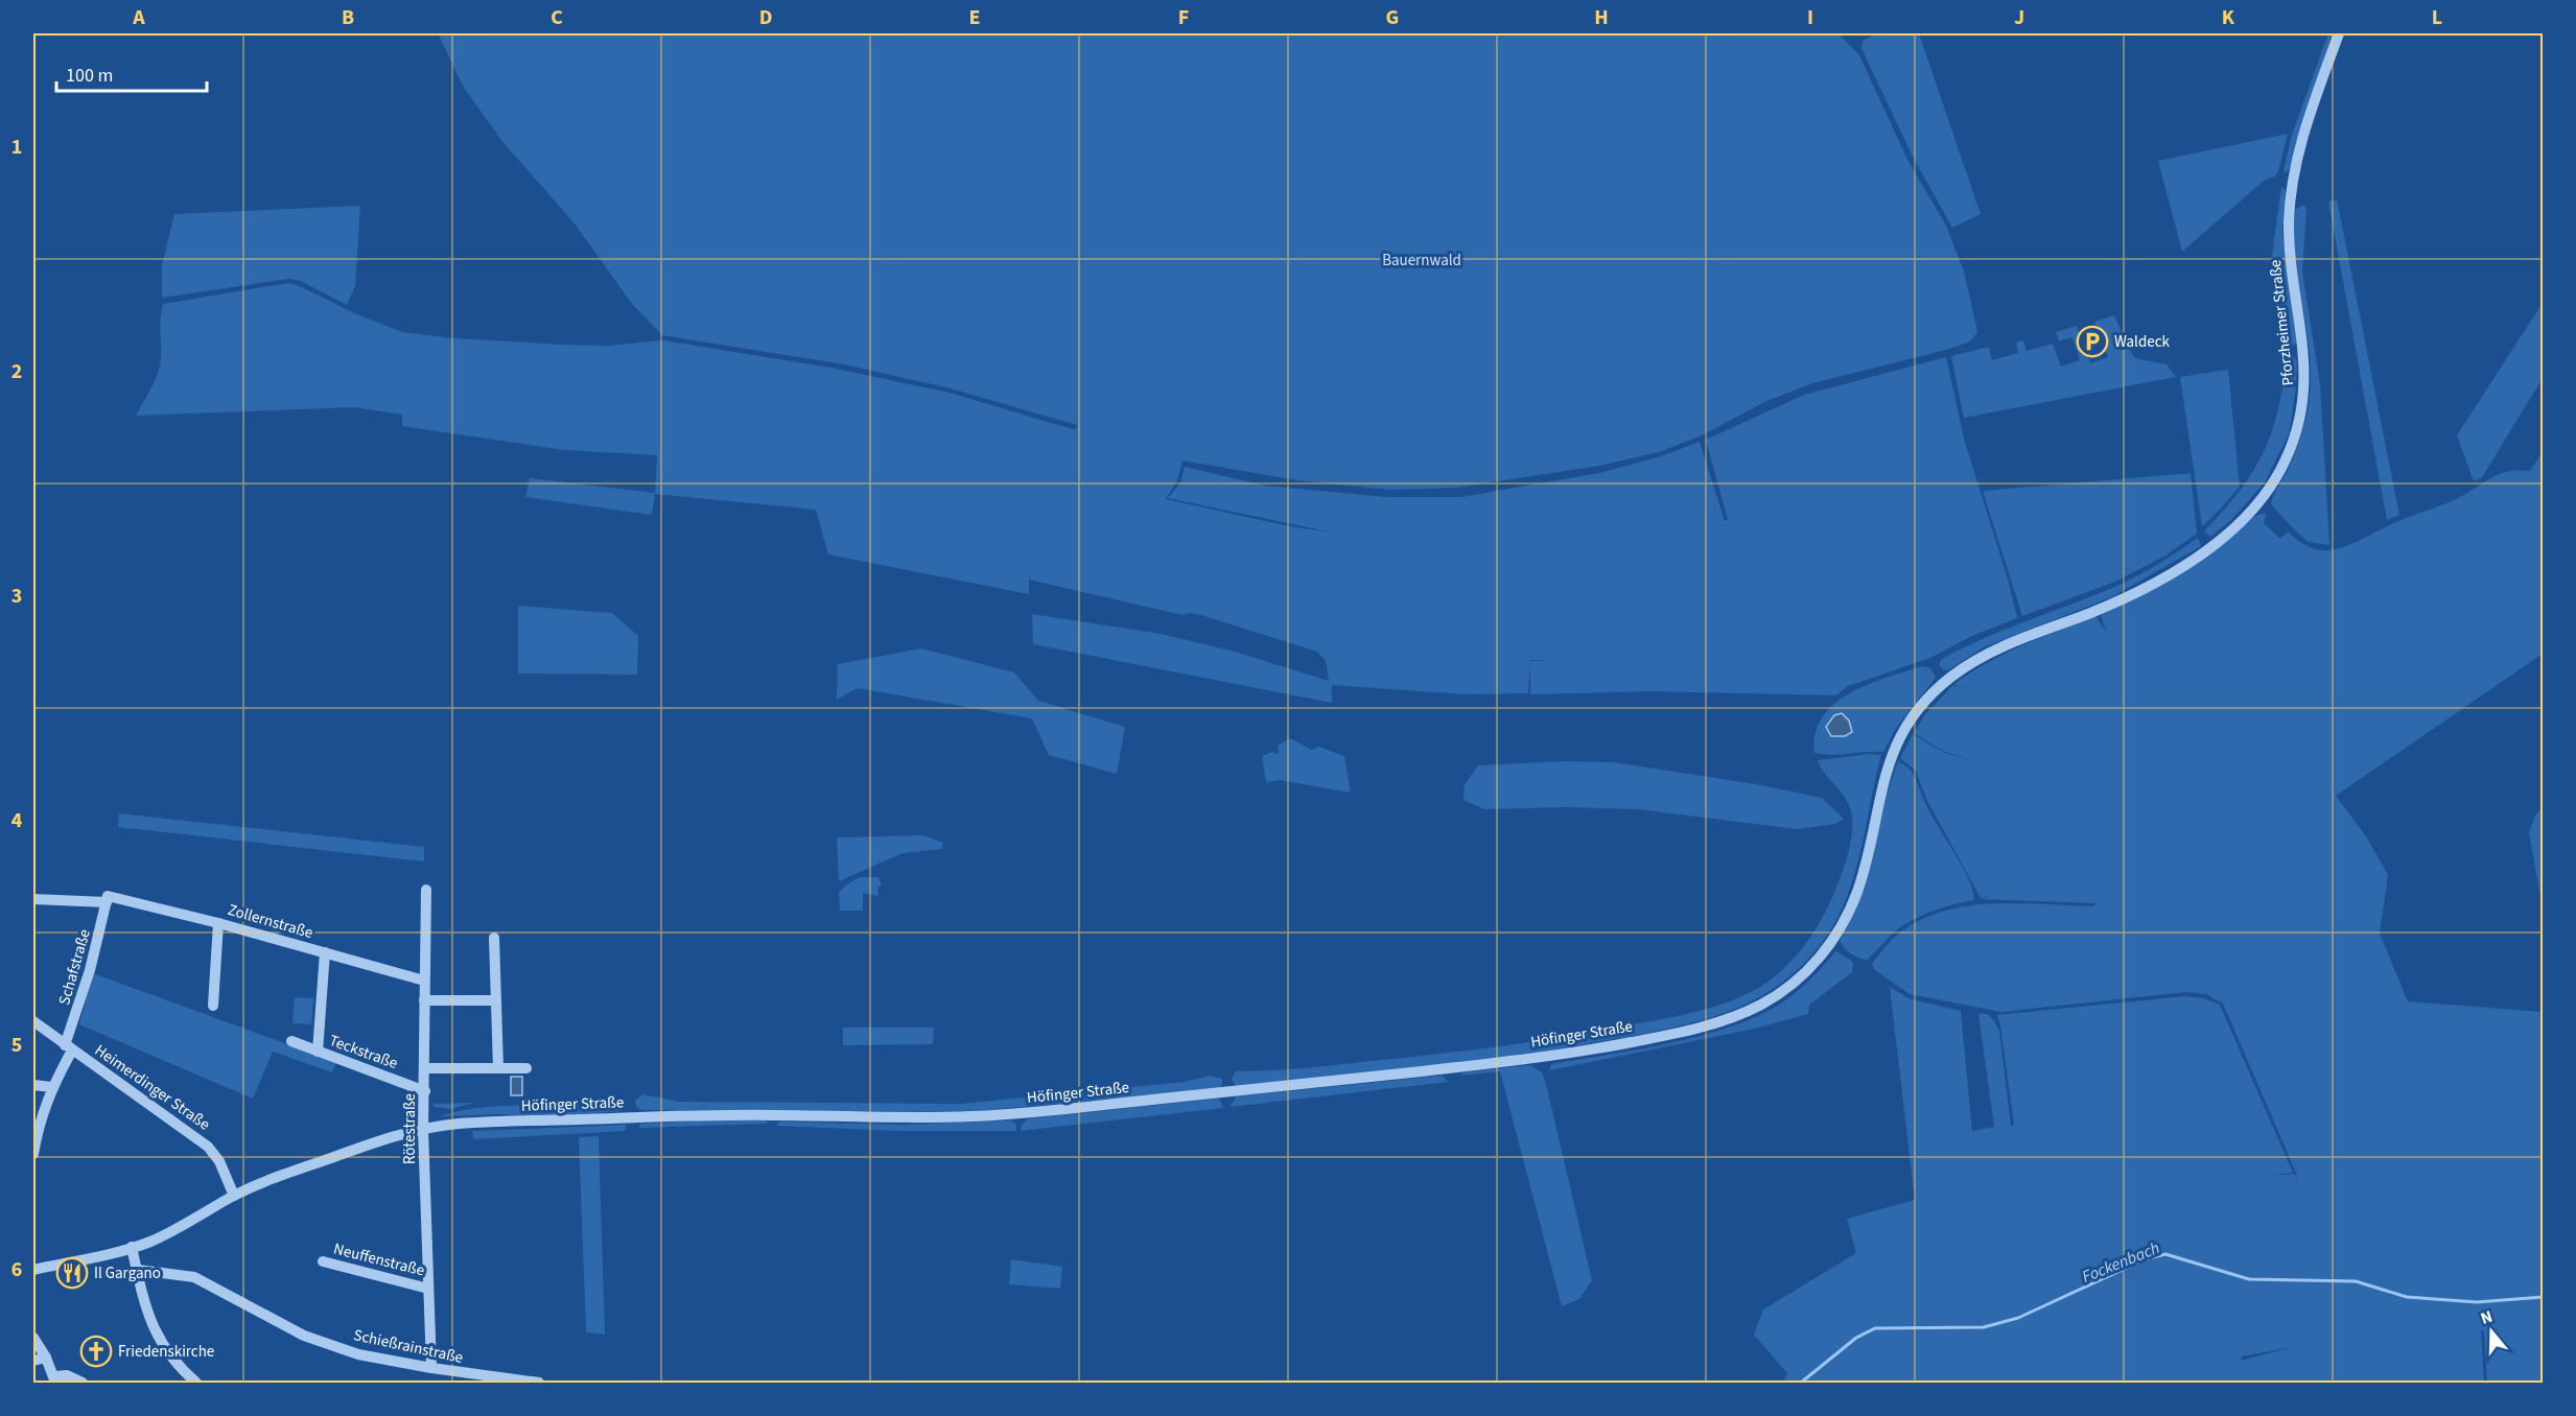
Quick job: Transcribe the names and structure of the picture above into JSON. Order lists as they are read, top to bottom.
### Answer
{
  "streets": {
    "street": [
      "Pforzheimer Straße",
      "Zollernstraße",
      "Schafstraße",
      "Höfinger Straße",
      "Teckstraße",
      "Heimerdinger Straße",
      "Rötestraße",
      "Neuffenstraße",
      "Schießrainstraße"
    ]
  },
  "crossings": [
    ["Pforzheimer Straße", "Höfinger Straße"],
    ["Zollernstraße", "Schafstraße"],
    ["Zollernstraße", "Rötestraße"],
    ["Schafstraße", "Heimerdinger Straße"],
    ["Höfinger Straße", "Heimerdinger Straße"],
    ["Höfinger Straße", "Rötestraße"],
    ["Teckstraße", "Rötestraße"],
    ["Rötestraße", "Neuffenstraße"],
    ["Rötestraße", "Schießrainstraße"]
  ],
  "water": ["Fockenbach"],
  "parks": ["Bauernwald"],
  "places": {
    "parking": ["Waldeck"],
    "restaurant": ["Il Gargano"],
    "church": ["Friedenskirche"]
  },
  "scale_bar": "100 m",
  "north": "top",
  "grid": {
    "columns": [
      "A",
      "B",
      "C",
      "D",
      "E",
      "F",
      "G",
      "H",
      "I",
      "J",
      "K",
      "L"
    ],
    "rows": [
      "1",
      "2",
      "3",
      "4",
      "5",
      "6"
    ]
  }
}
